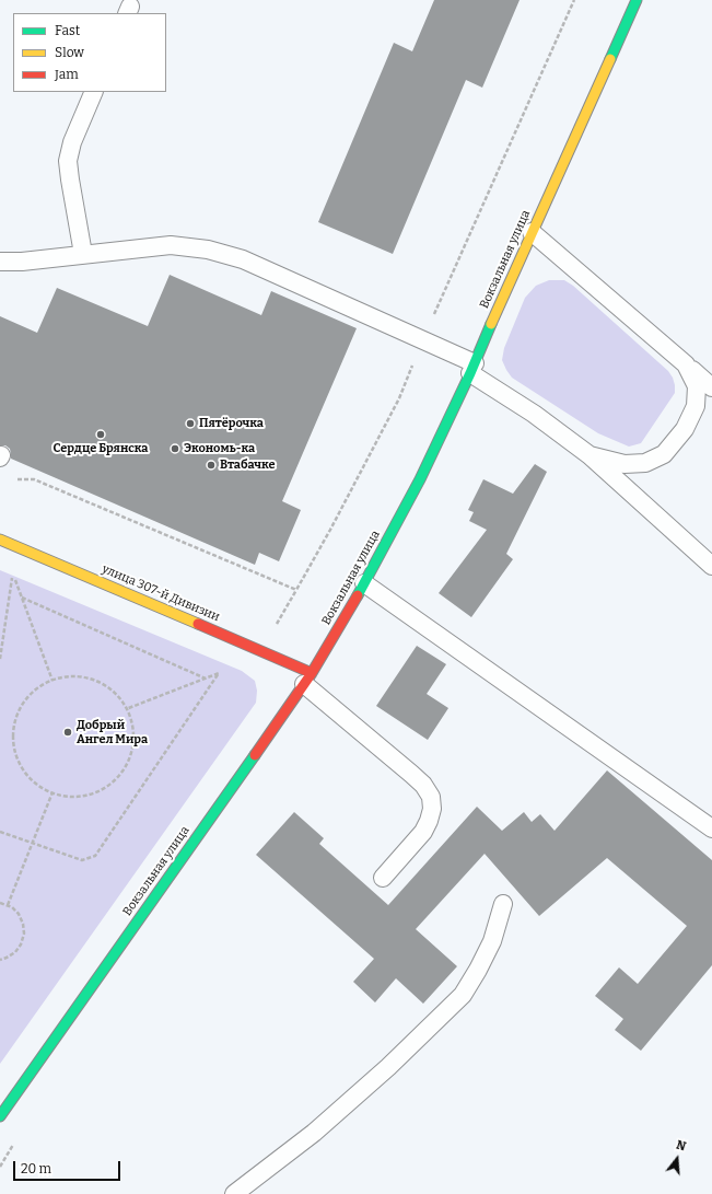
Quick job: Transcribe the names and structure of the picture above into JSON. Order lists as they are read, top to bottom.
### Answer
{
  "streets": {
    "main road": ["Вокзальная улица", "улица 307-й Дивизии"]
  },
  "crossings": [
    ["Вокзальная улица", "улица 307-й Дивизии"]
  ],
  "places": [
    "Пятёрочка",
    "Сердце Брянска",
    "Экономь-ка",
    "Втабачке",
    "Добрый Ангел Мира"
  ],
  "legend": ["Fast", "Slow", "Jam"],
  "scale_bar": "20 m",
  "north": "top"
}
